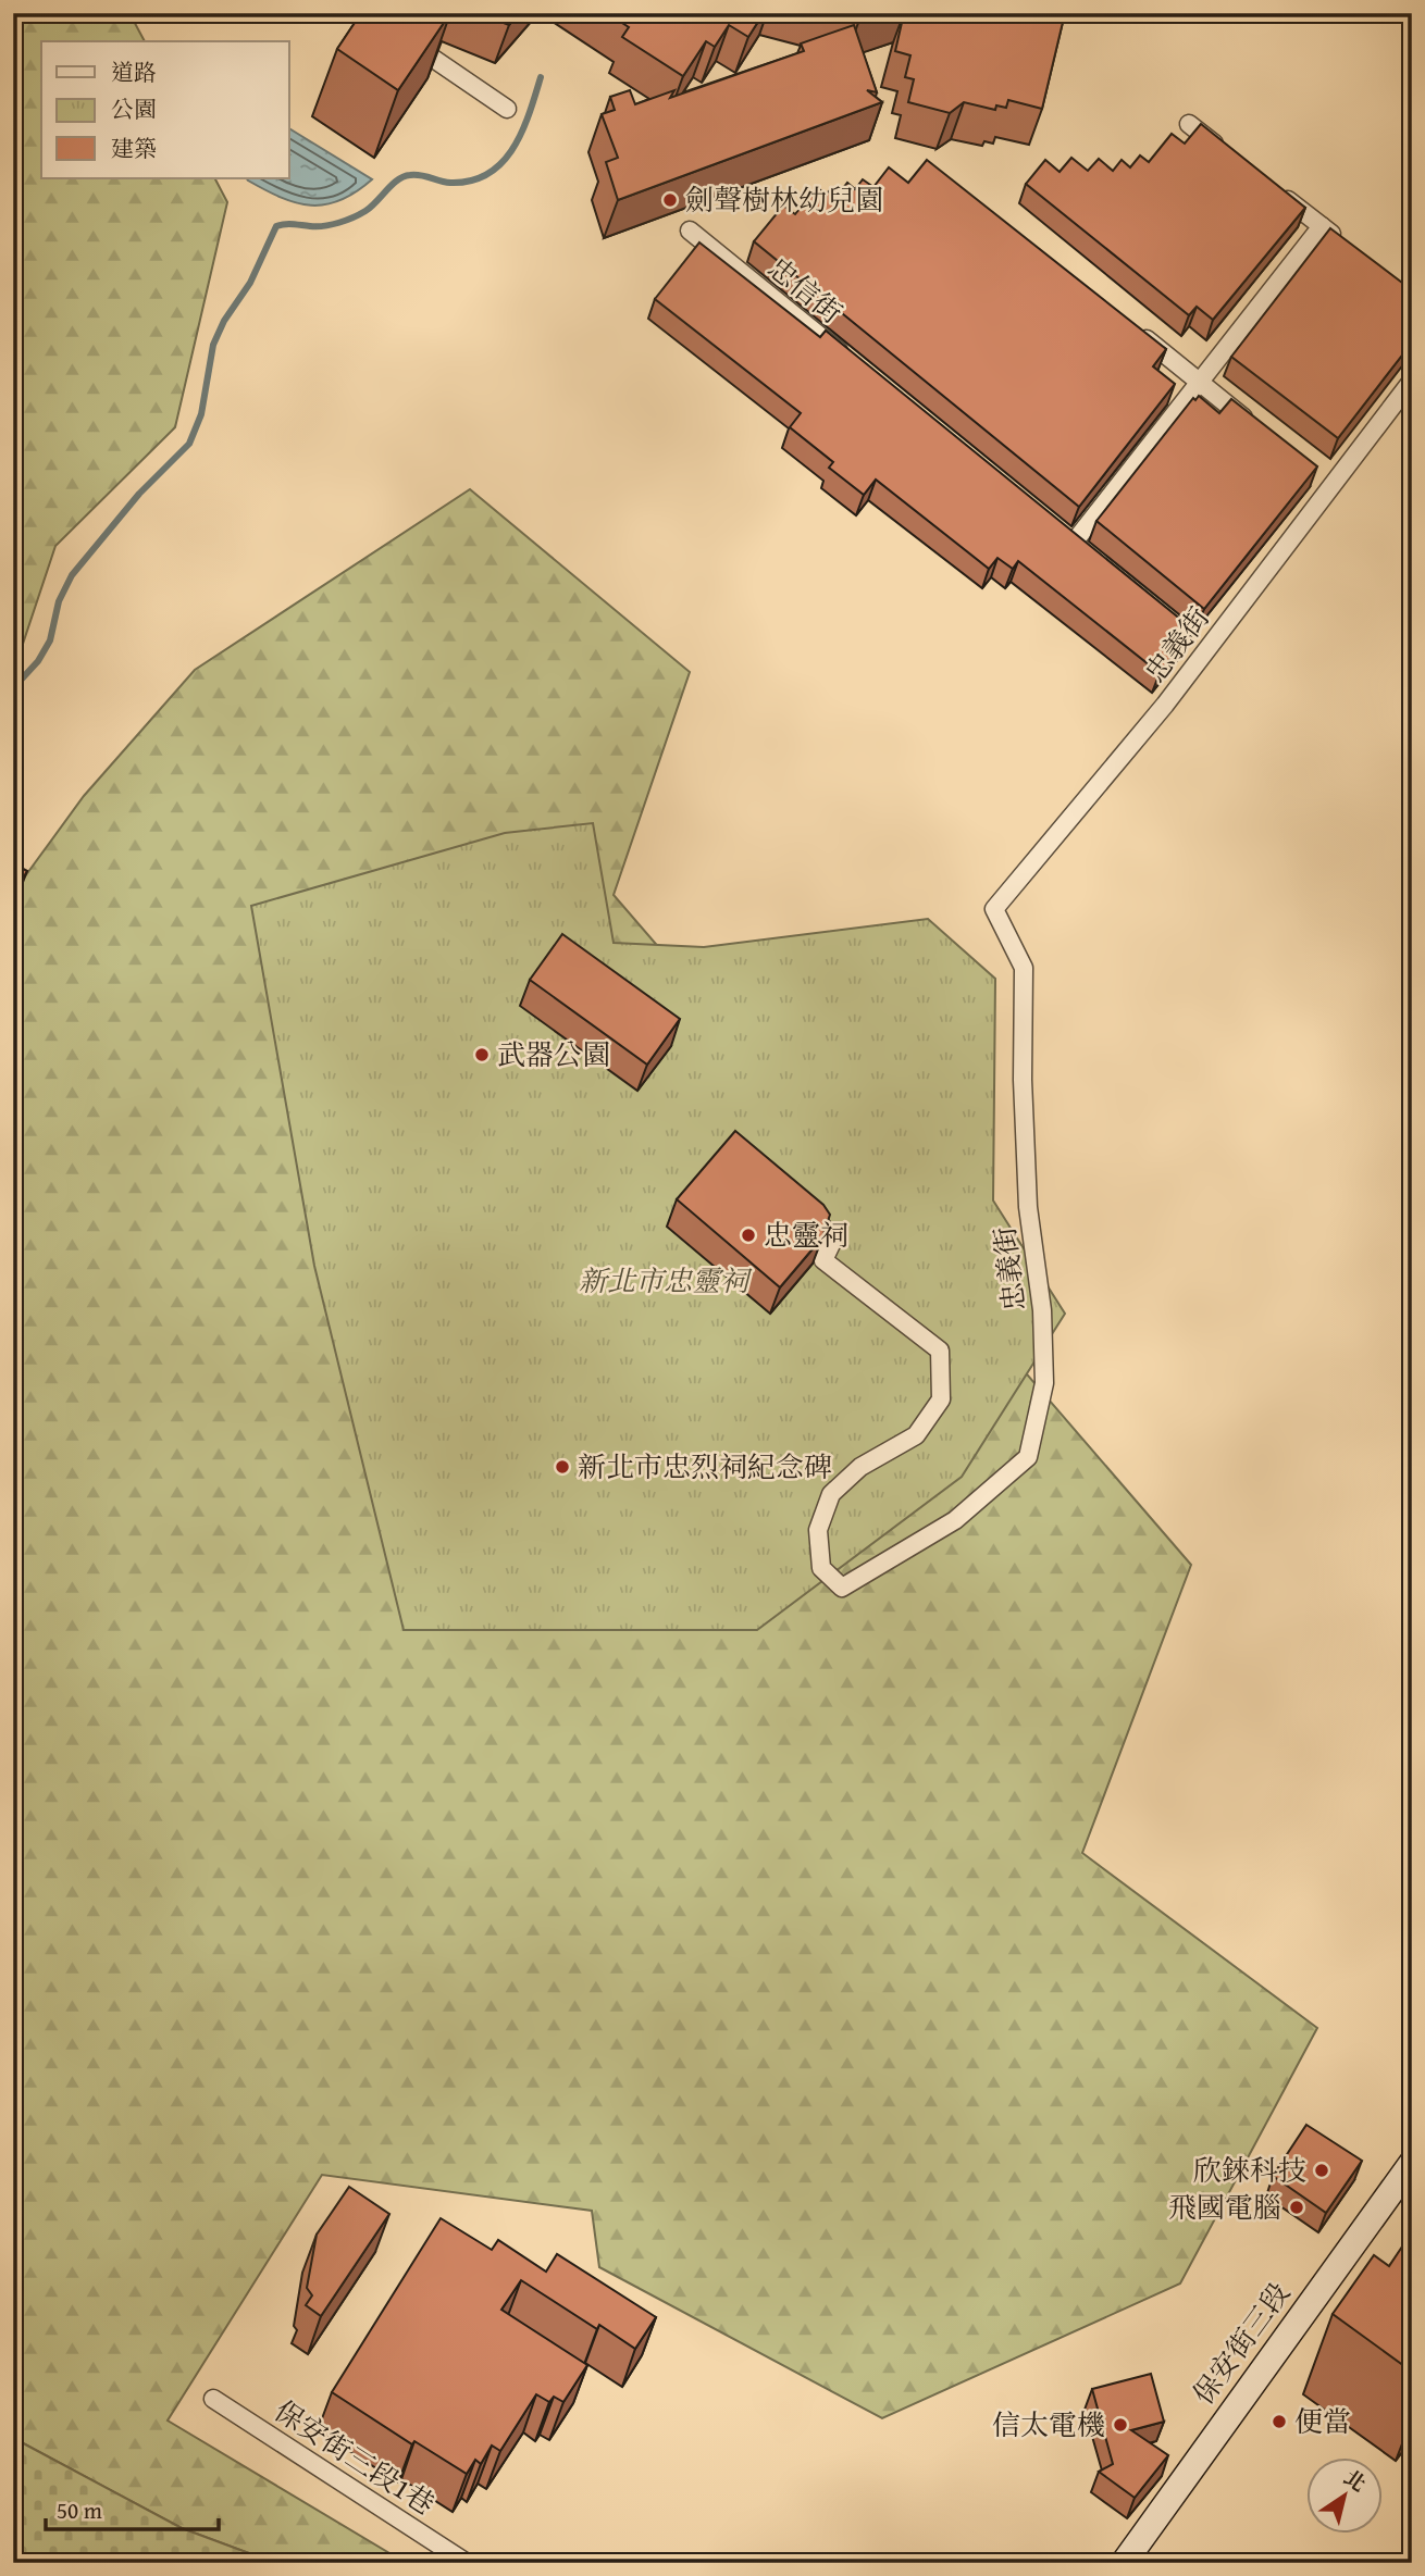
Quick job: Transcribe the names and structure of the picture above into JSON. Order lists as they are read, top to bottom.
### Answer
{
  "streets": {
    "street": [
      "忠信街",
      "忠義街",
      "保安街三段",
      "保安街三段1巷"
    ]
  },
  "parks": ["新北市忠靈祠"],
  "places": [
    "劍聲樹林幼兒園",
    "武器公園",
    "忠靈祠",
    "新北市忠烈祠紀念碑",
    "欣錸科技",
    "飛國電腦",
    "便當",
    "信太電機"
  ],
  "legend": ["道路", "公園", "建築"],
  "scale_bar": "50 m",
  "north": "top right"
}
